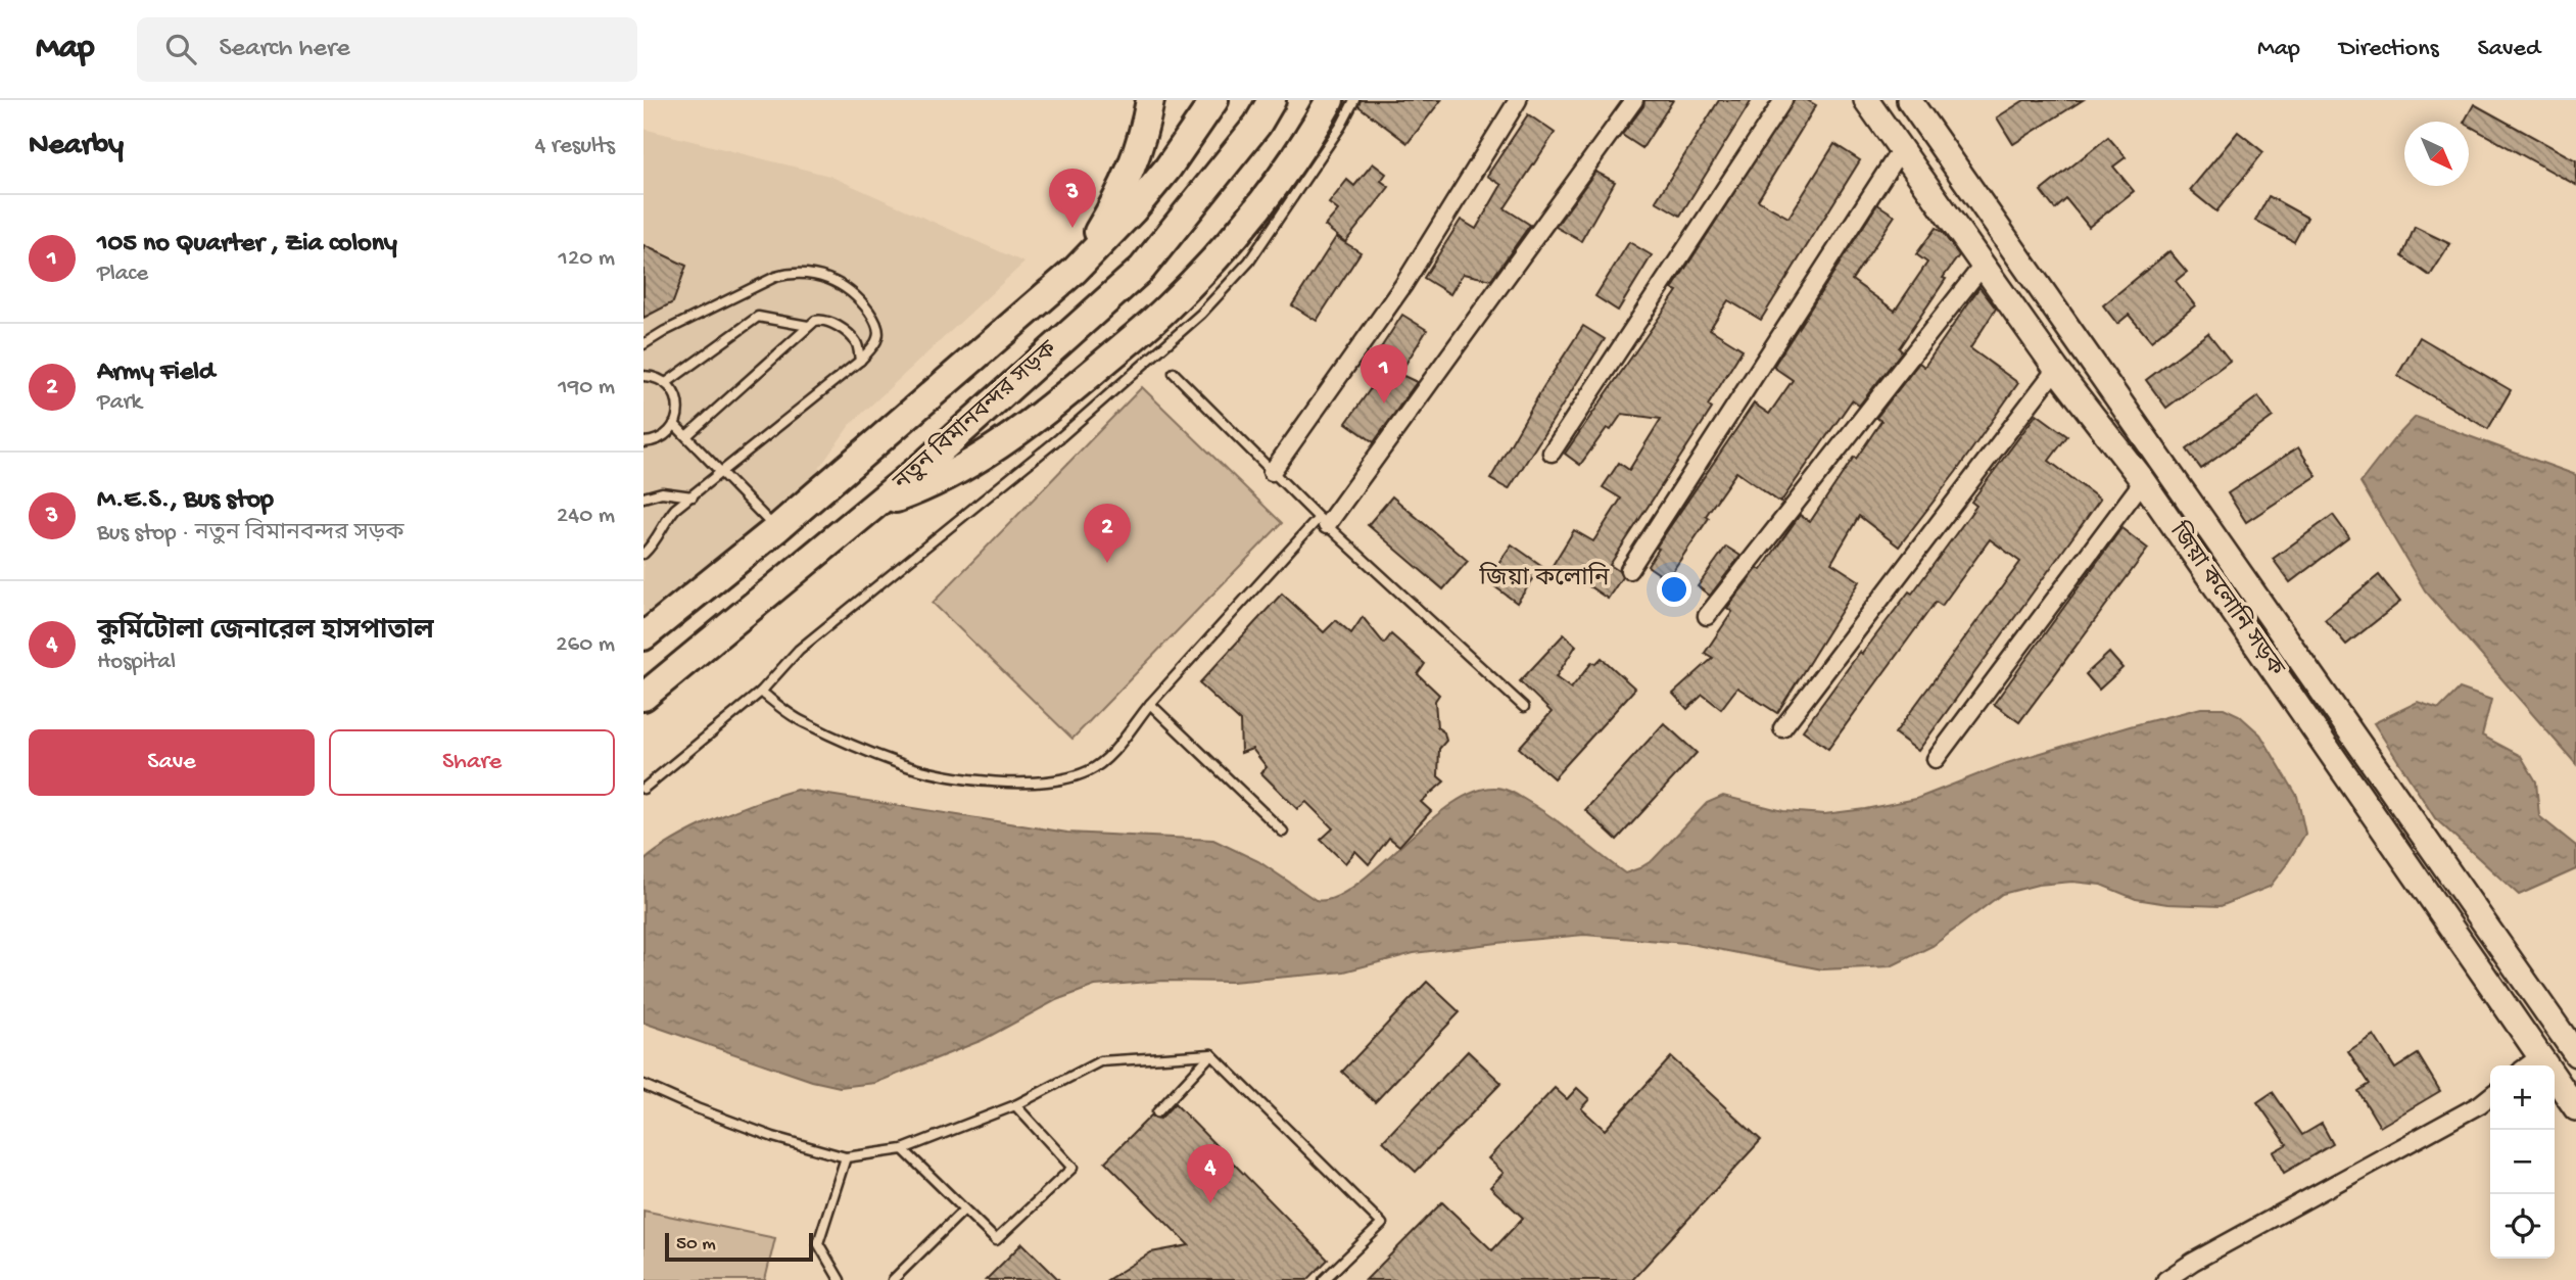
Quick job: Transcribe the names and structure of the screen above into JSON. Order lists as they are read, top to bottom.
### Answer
{
  "streets": {
    "highway": ["নতুন বিমানবন্দর সড়ক"],
    "main road": ["জিয়া কলোনি সড়ক"]
  },
  "districts": ["জিয়া কলোনি"],
  "scale_bar": "50 m",
  "north": "bottom right",
  "page": {
    "header": "Map",
    "search": "Search here",
    "nav": ["Map", "Directions", "Saved"],
    "heading": ["Nearby", "4 results"],
    "pins": [
      "3",
      "1",
      "2",
      "4"
    ],
    "list": [
      {
        "mark": "1",
        "name": "105 no Quarter , Zia colony",
        "note": "Place",
        "value": "120 m"
      },
      {
        "mark": "2",
        "name": "Army Field",
        "note": "Park",
        "value": "190 m"
      },
      {
        "mark": "3",
        "name": "M.E.S., Bus stop",
        "note": "Bus stop · নতুন বিমানবন্দর সড়ক",
        "value": "240 m"
      },
      {
        "mark": "4",
        "name": "কুর্মিটোলা জেনারেল হাসপাতাল",
        "note": "Hospital",
        "value": "260 m"
      }
    ],
    "buttons": ["Save", "Share"],
    "map_buttons": ["+", "−"],
    "scale": "50 m"
  }
}
